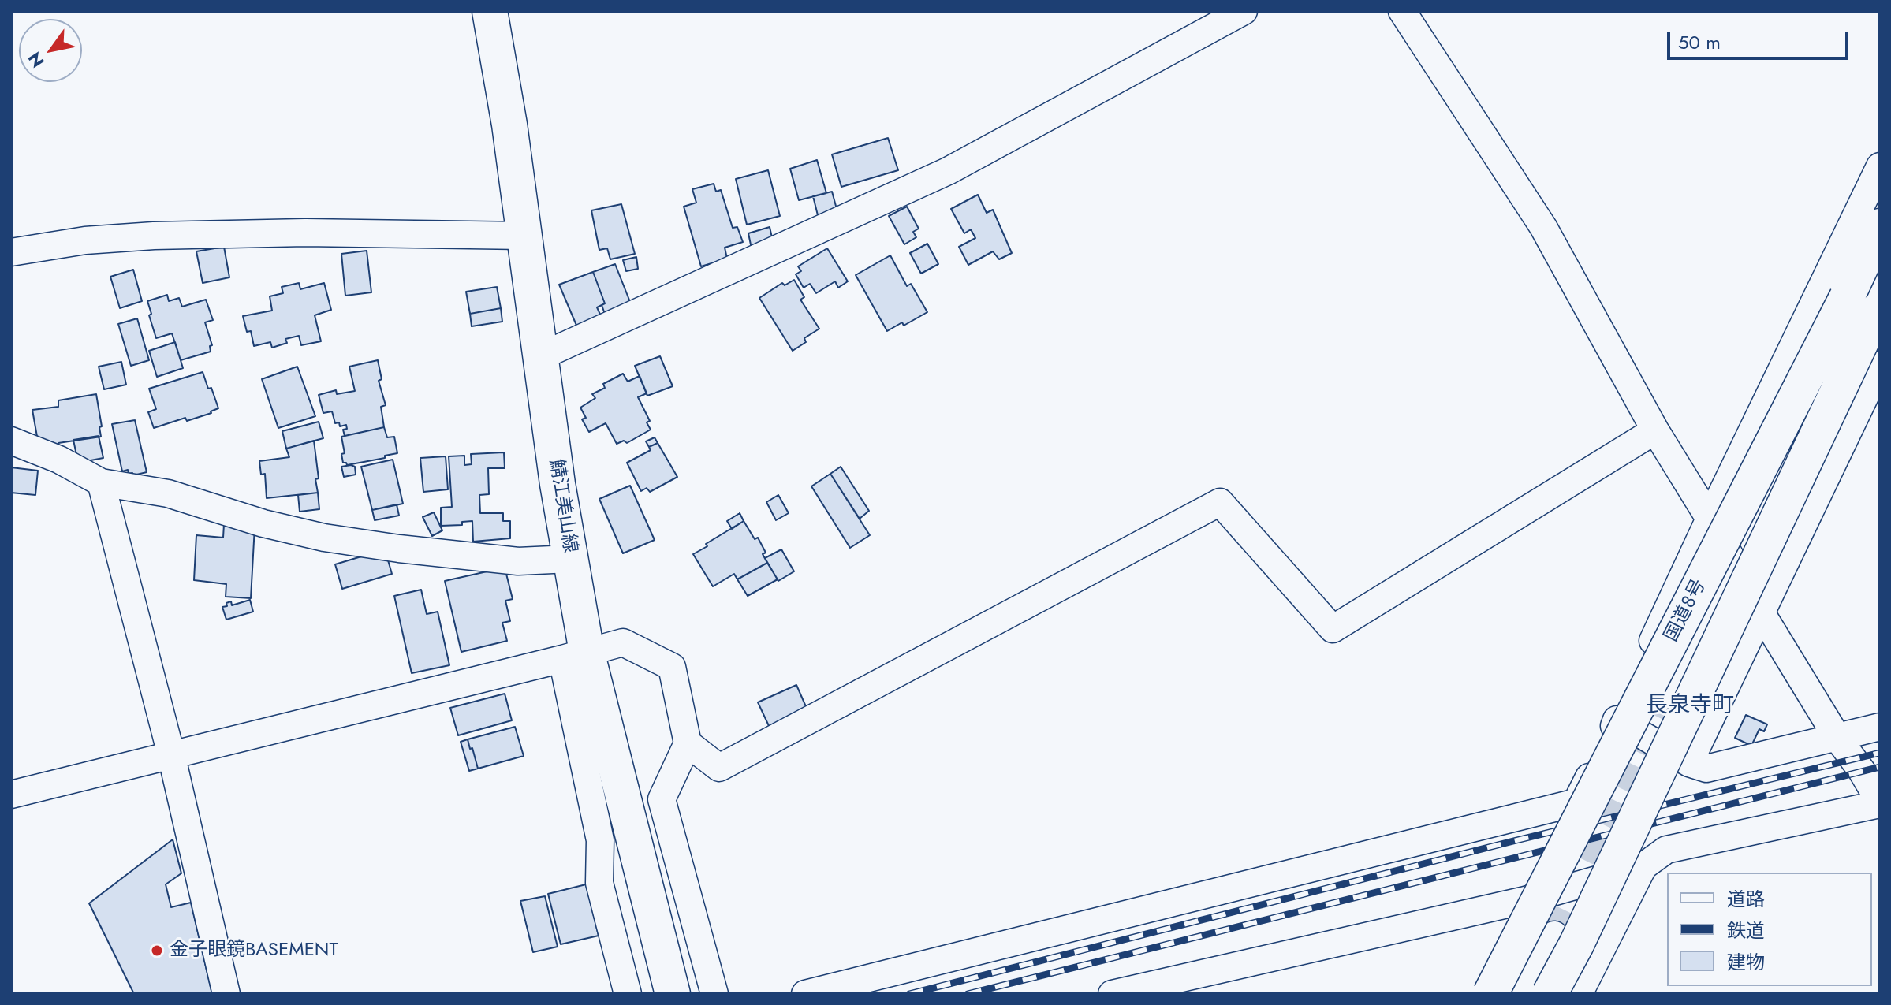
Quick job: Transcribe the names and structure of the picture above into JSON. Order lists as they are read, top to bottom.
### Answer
{
  "streets": {
    "main road": ["鯖江美山線", "国道8号"]
  },
  "districts": ["長泉寺町"],
  "places": ["金子眼鏡BASEMENT"],
  "legend": ["道路", "鉄道", "建物"],
  "scale_bar": "50 m",
  "north": "bottom left"
}
